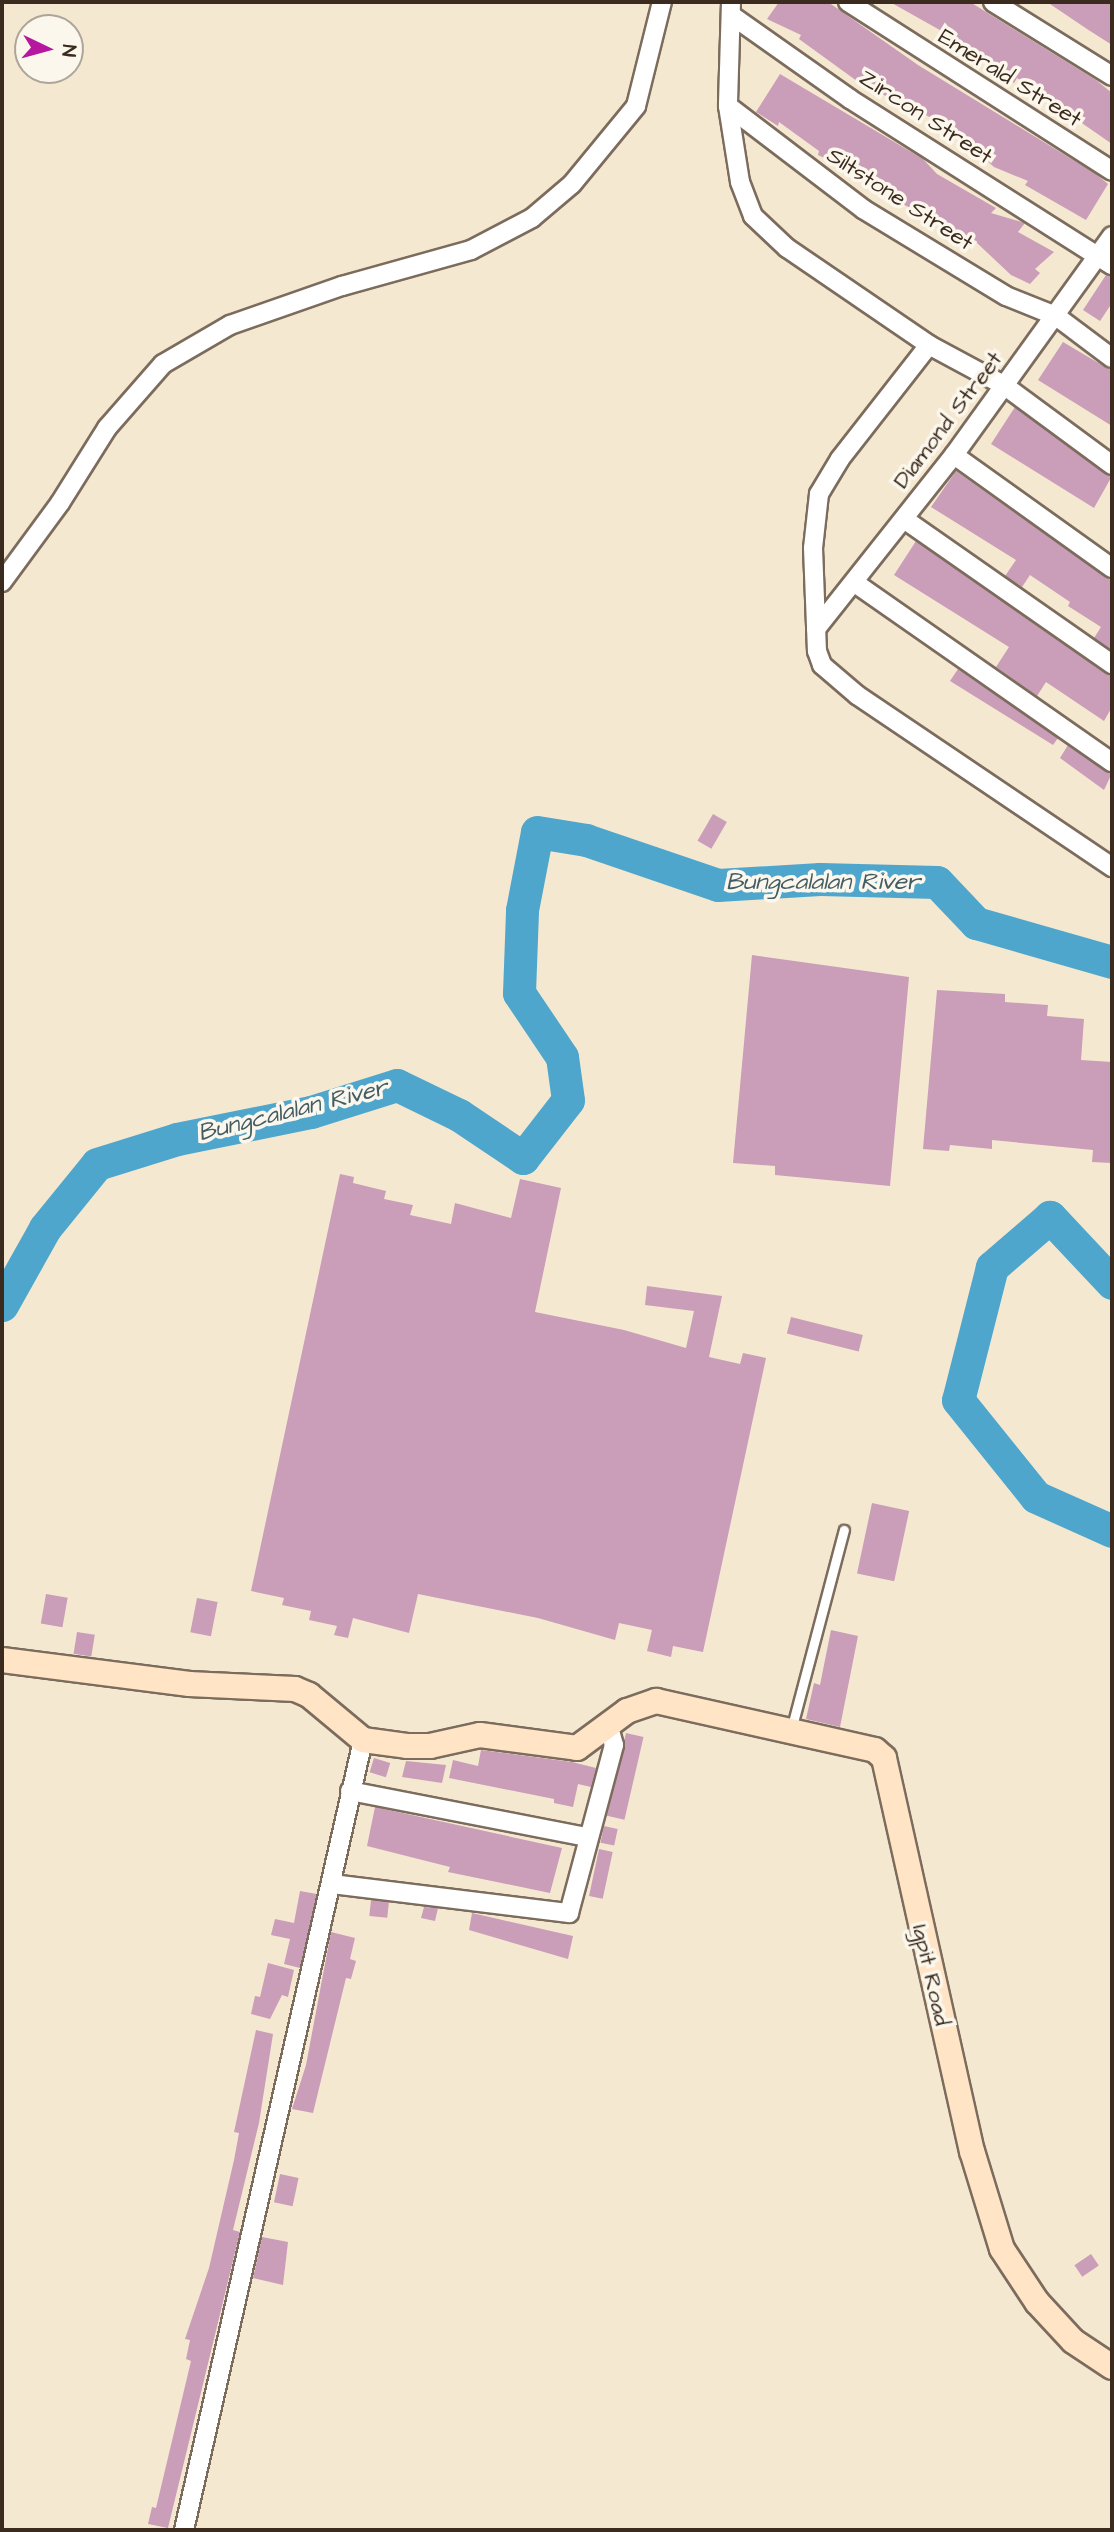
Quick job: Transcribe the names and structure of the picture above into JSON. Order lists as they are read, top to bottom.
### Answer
{
  "streets": {
    "street": [
      "Emerald Street",
      "Zircon Street",
      "Siltstone Street",
      "Diamond Street",
      "Igpit Road"
    ]
  },
  "crossings": [
    ["Zircon Street", "Diamond Street"],
    ["Siltstone Street", "Diamond Street"]
  ],
  "water": ["Bungcalalan River"],
  "north": "right"
}
